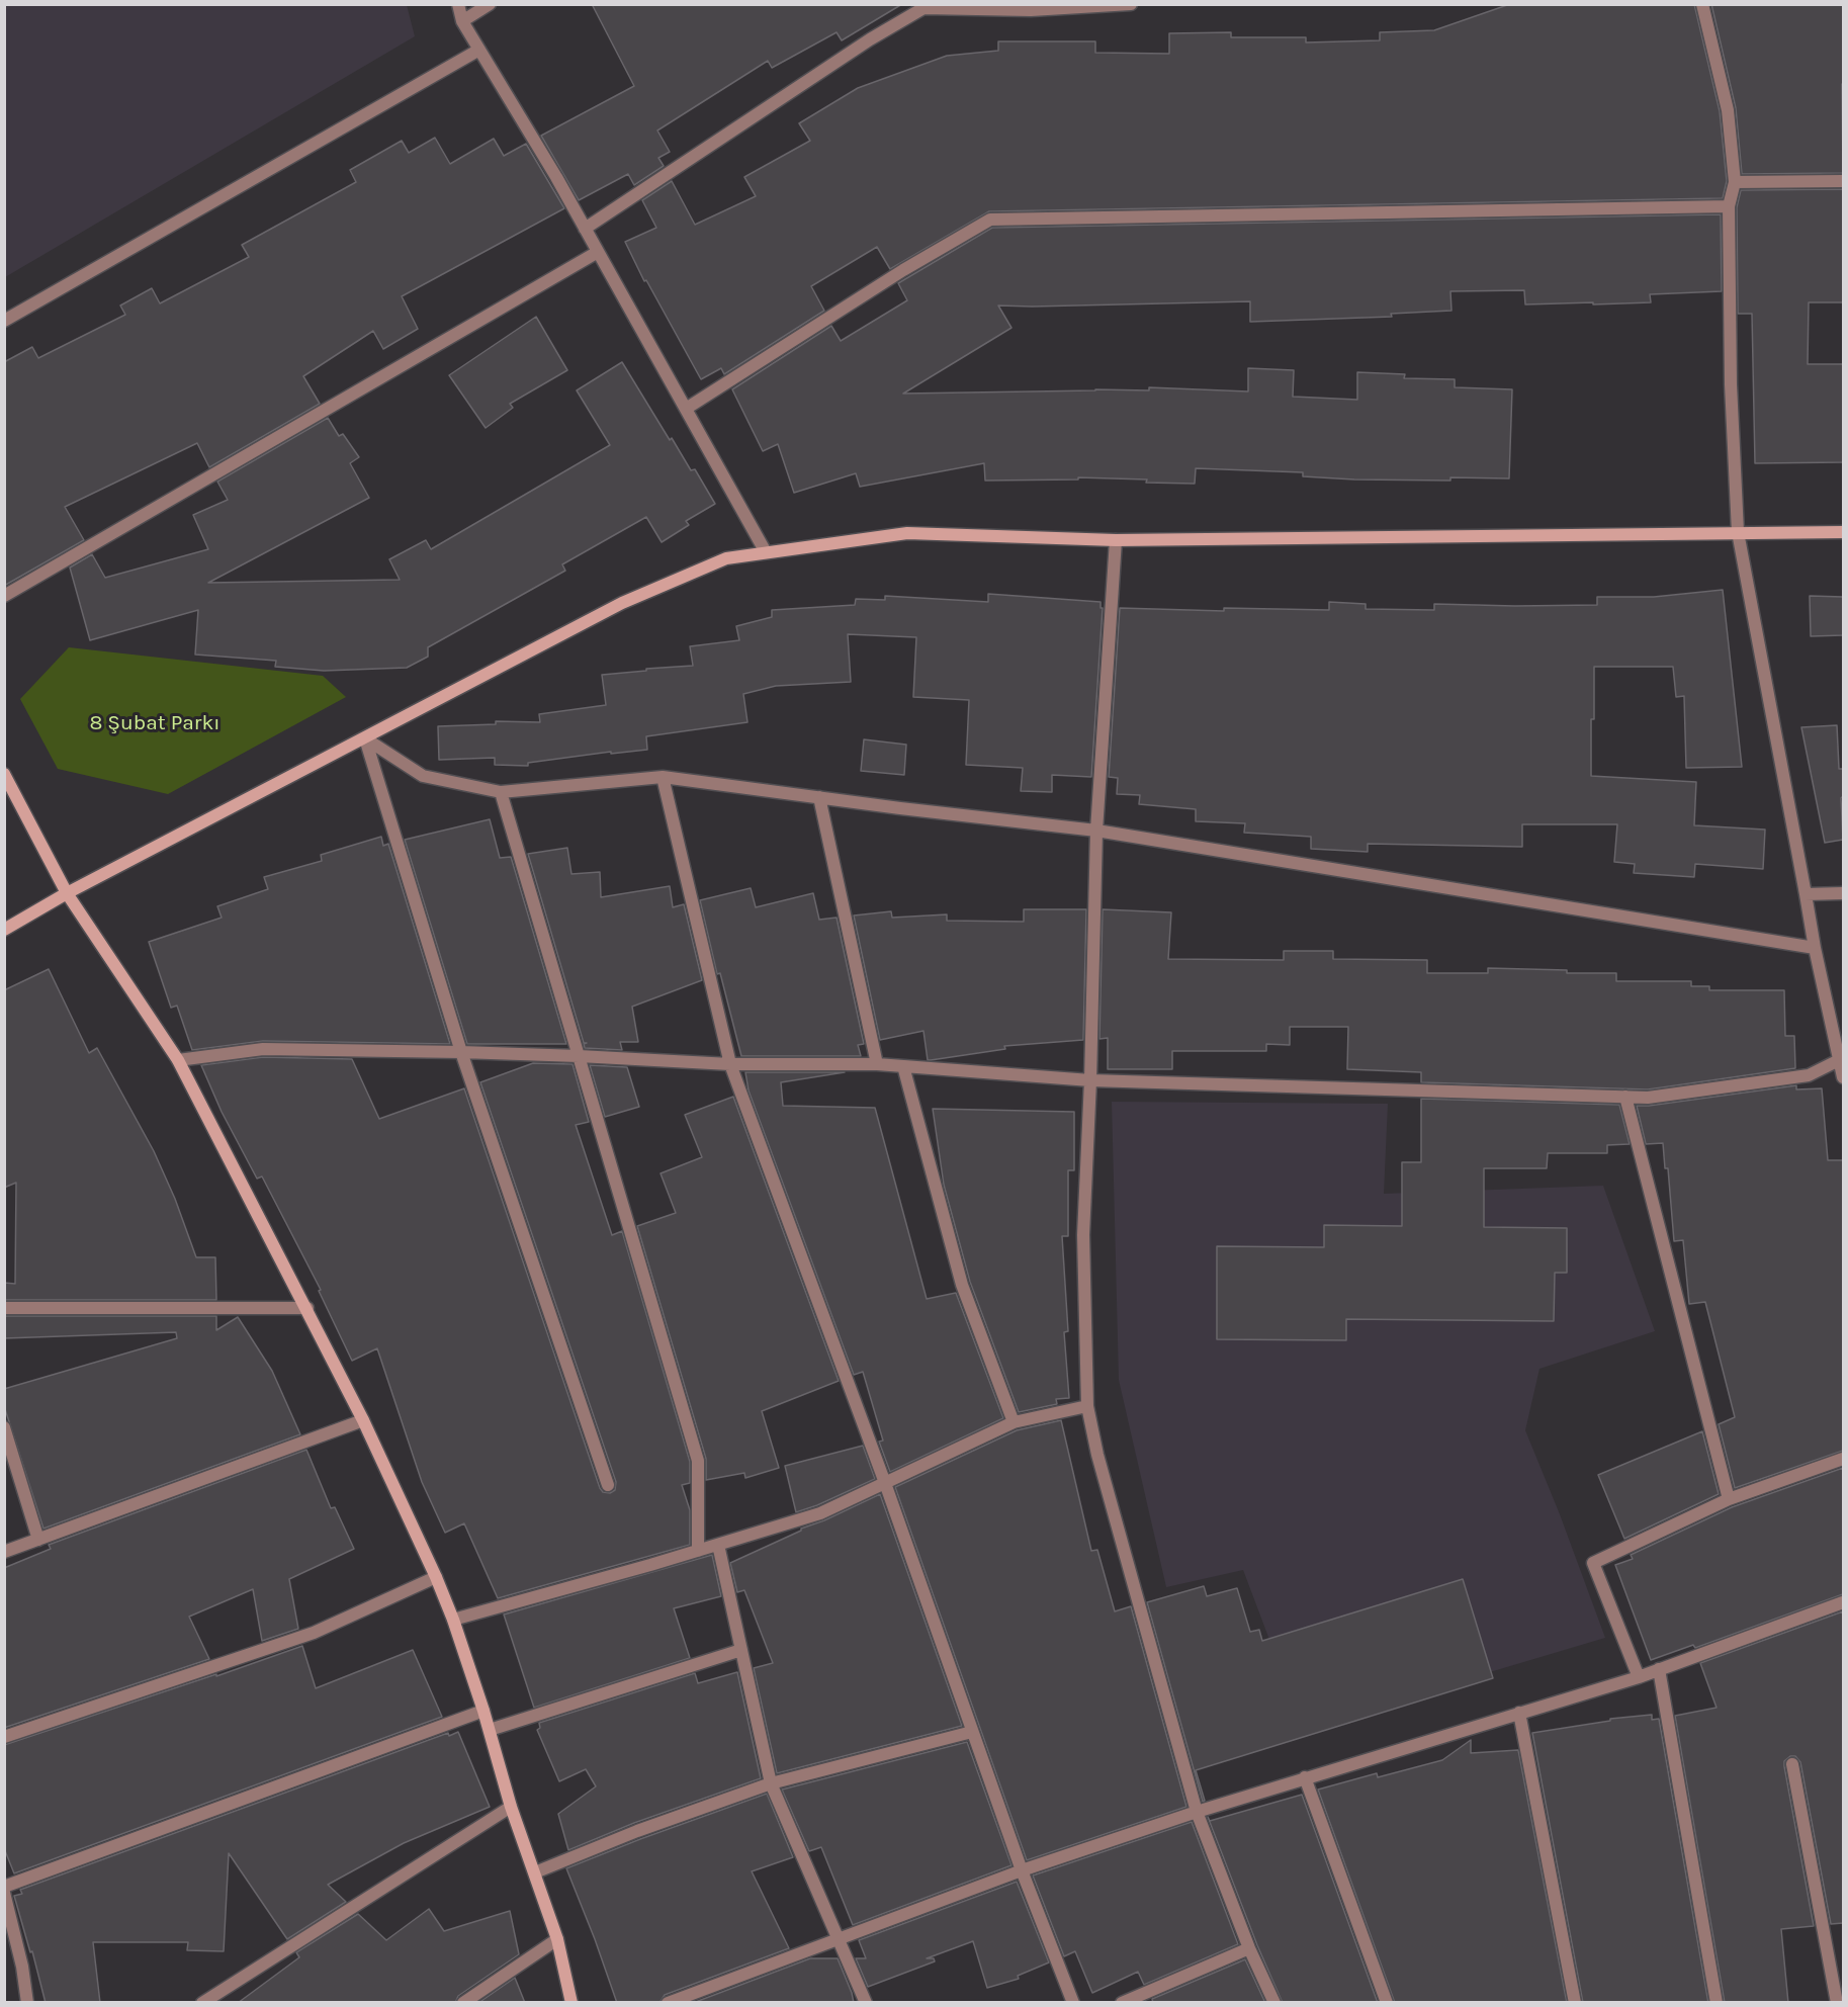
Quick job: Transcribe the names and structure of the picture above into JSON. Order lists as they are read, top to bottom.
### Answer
{
  "parks": ["8 Şubat Parkı"]
}
